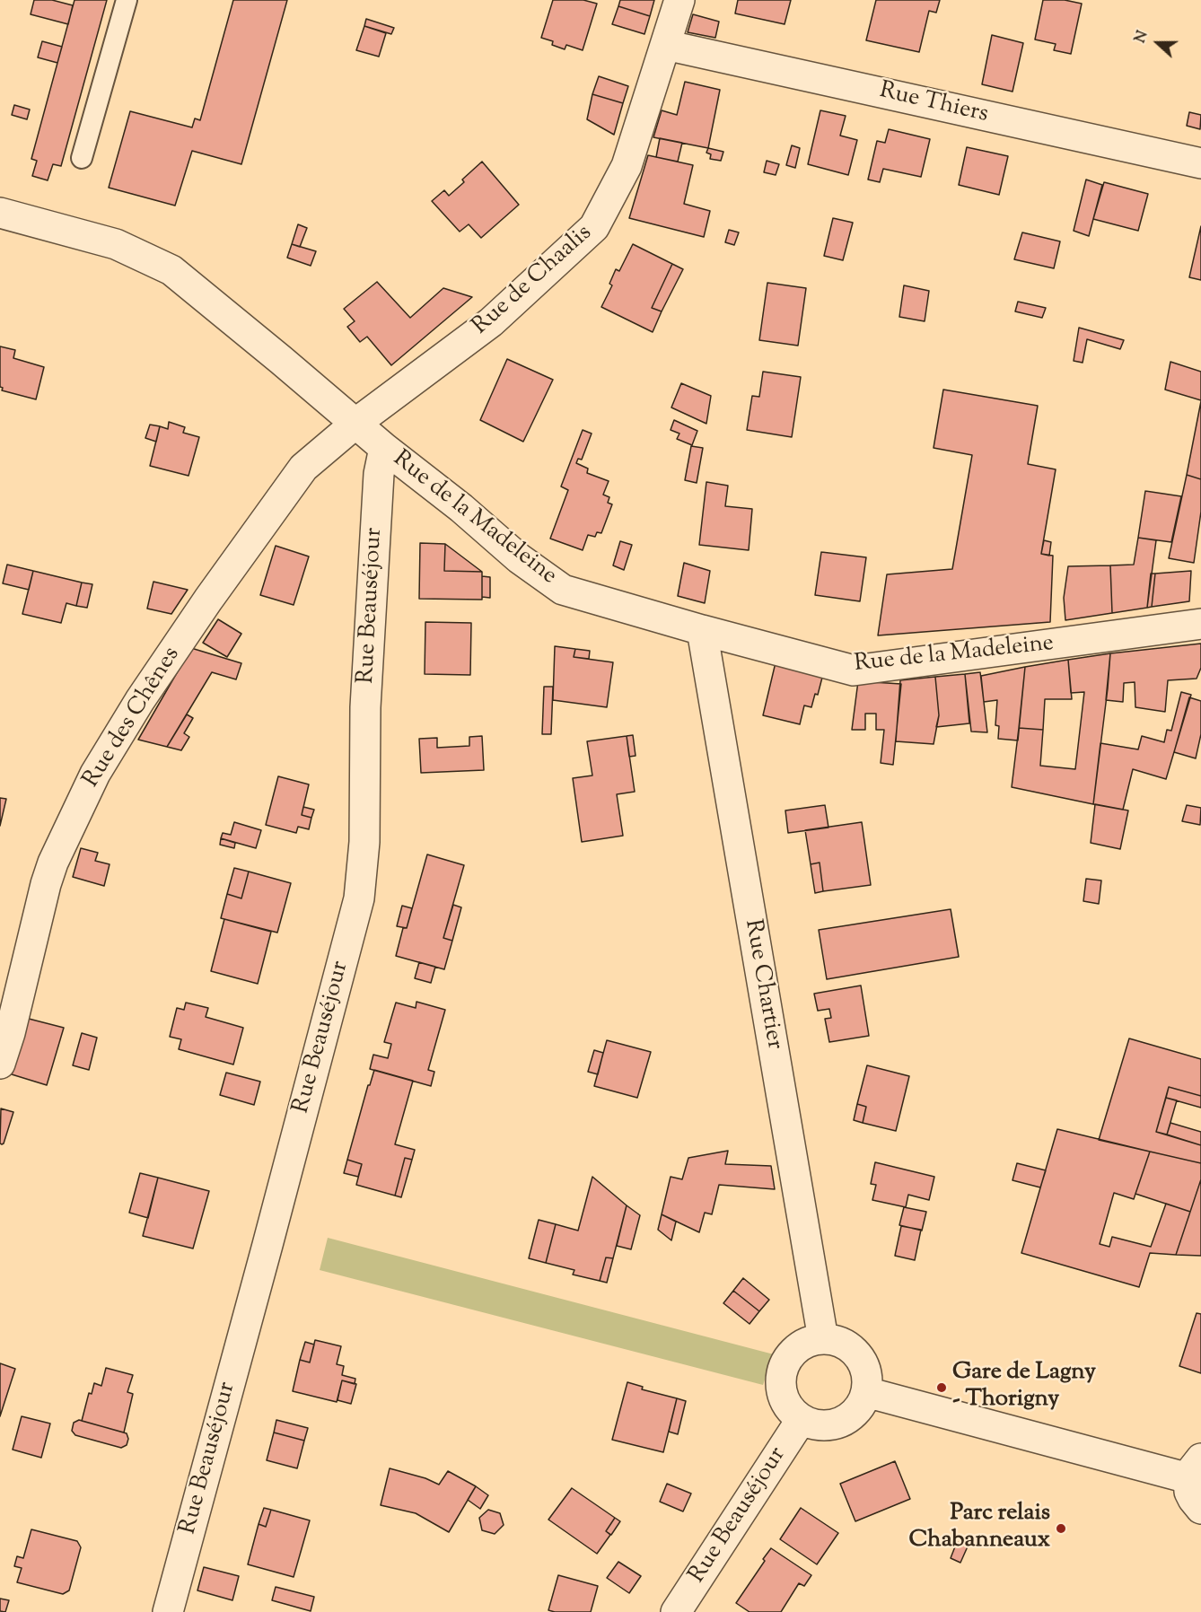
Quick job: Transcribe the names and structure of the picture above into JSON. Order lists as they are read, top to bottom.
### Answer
{
  "streets": {
    "street": [
      "Rue Thiers",
      "Rue de Chaalis",
      "Rue de la Madeleine",
      "Rue Beauséjour",
      "Rue des Chênes",
      "Rue Chartier"
    ]
  },
  "crossings": [
    ["Rue Thiers", "Rue de Chaalis"],
    ["Rue de Chaalis", "Rue de la Madeleine"],
    ["Rue de Chaalis", "Rue des Chênes"],
    ["Rue de la Madeleine", "Rue Beauséjour"],
    ["Rue de la Madeleine", "Rue des Chênes"],
    ["Rue de la Madeleine", "Rue Chartier"],
    ["Rue Beauséjour", "Rue Chartier"]
  ],
  "places": ["Gare de Lagny - Thorigny", "Parc relais Chabanneaux"],
  "north": "left"
}
